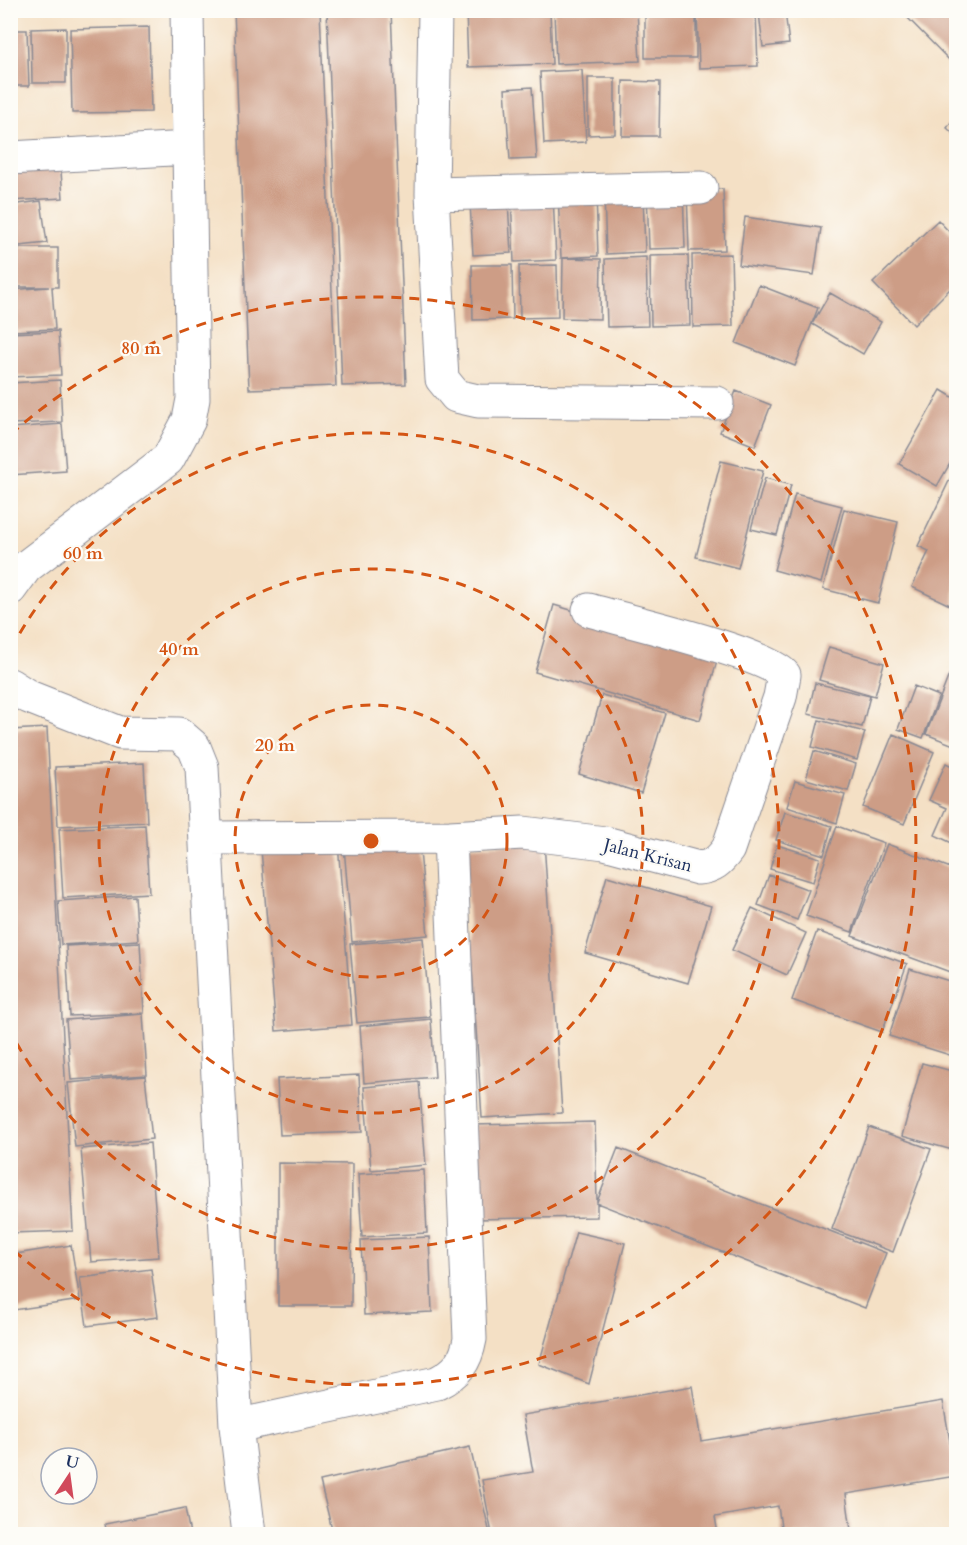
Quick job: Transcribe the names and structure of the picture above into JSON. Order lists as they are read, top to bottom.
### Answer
{
  "streets": {
    "street": ["Jalan Krisan"]
  },
  "north": "top",
  "rings": [
    "80 m",
    "60 m",
    "40 m",
    "20 m"
  ]
}
